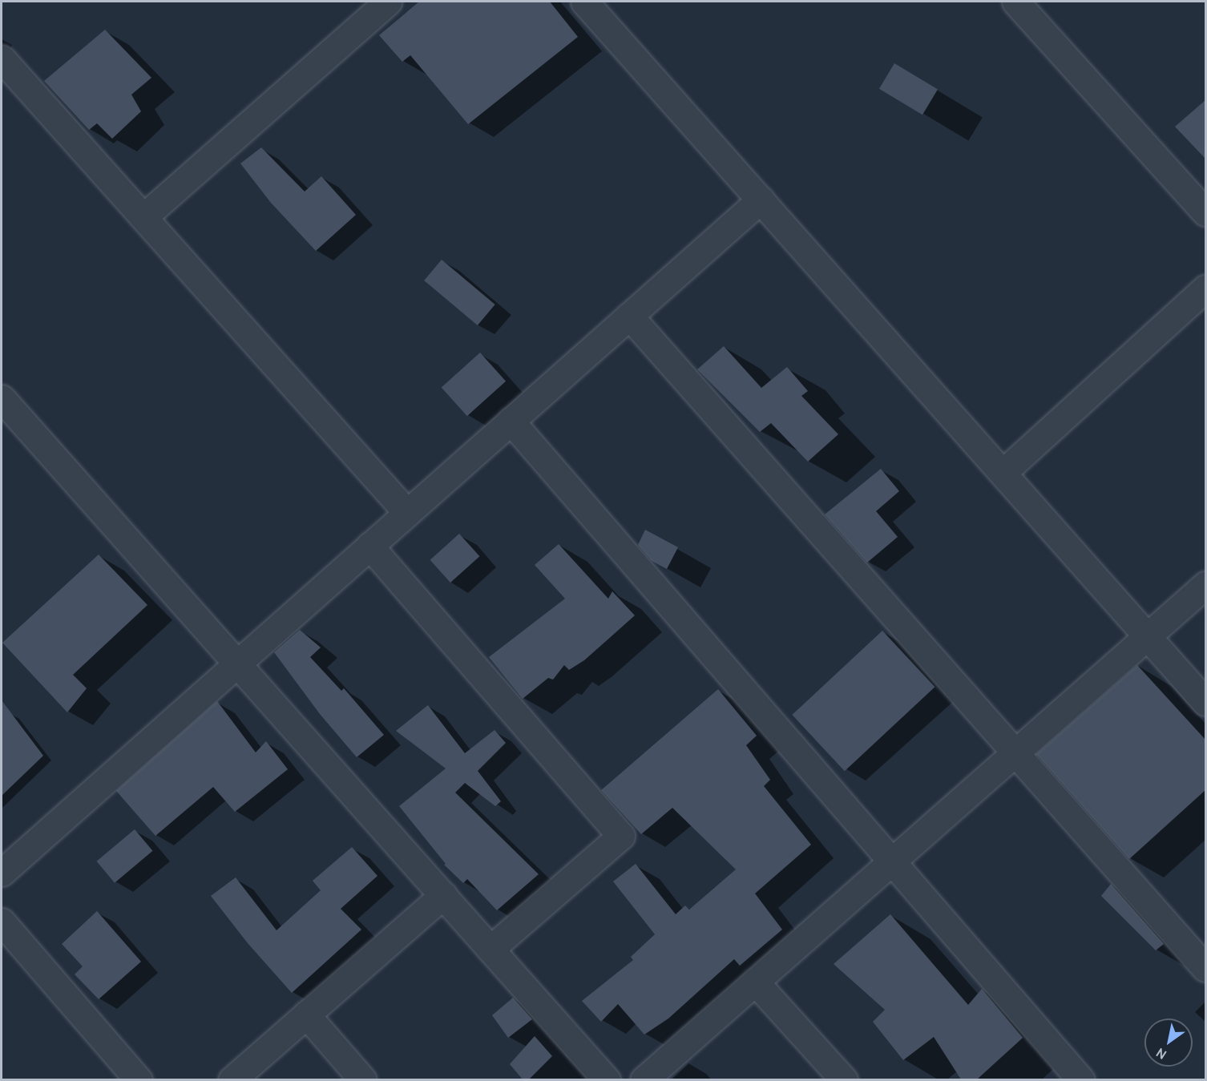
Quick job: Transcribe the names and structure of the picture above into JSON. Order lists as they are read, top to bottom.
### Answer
{
  "north": "bottom left"
}
